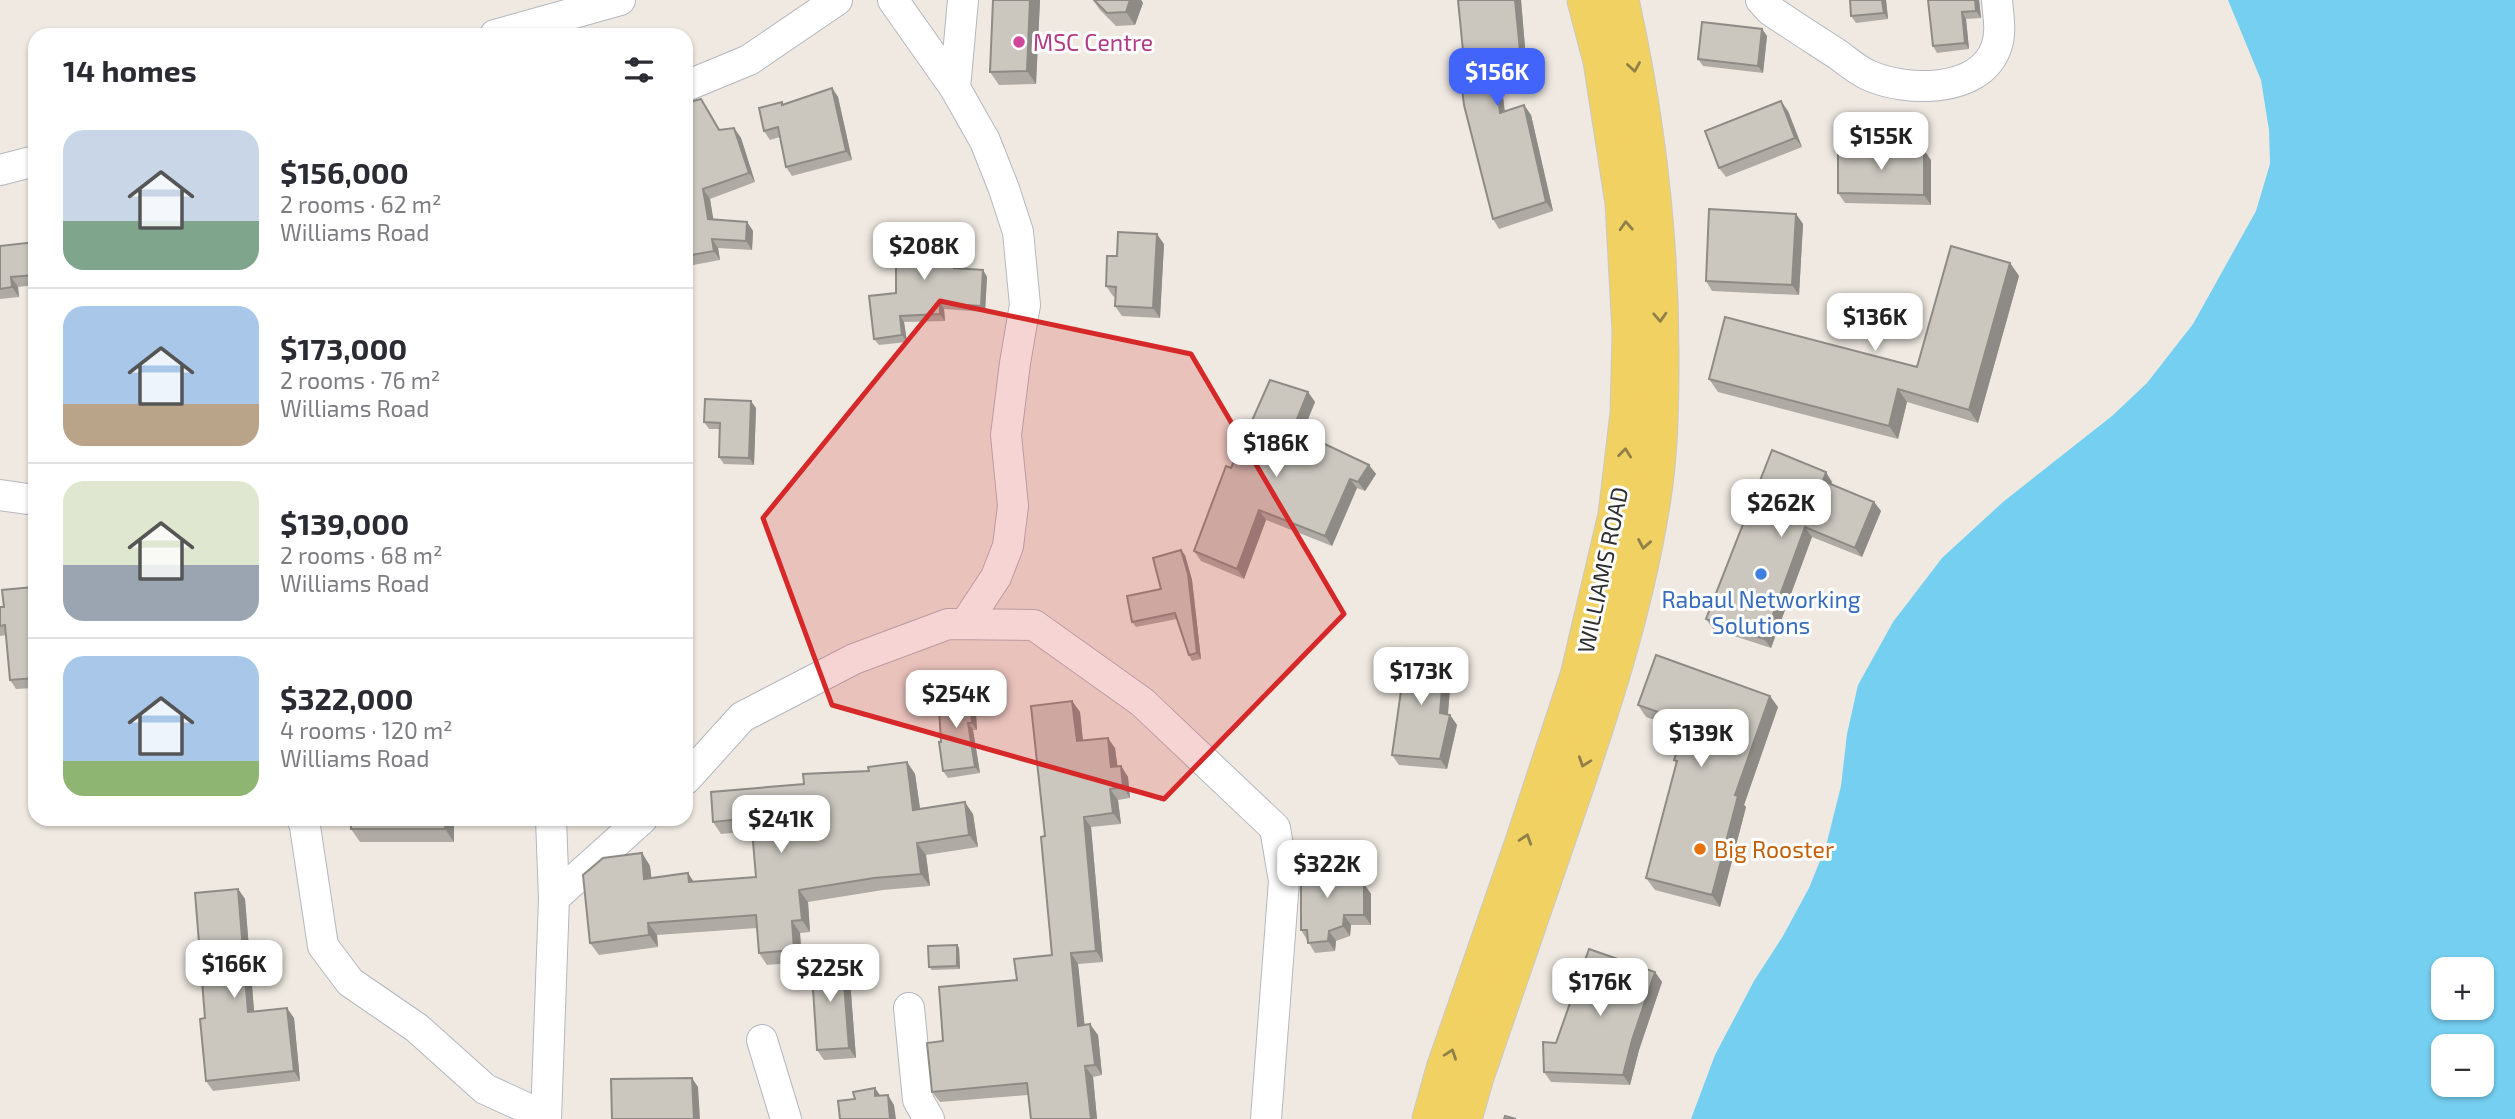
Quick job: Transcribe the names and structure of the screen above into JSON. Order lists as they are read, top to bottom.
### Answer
{
  "streets": {
    "main road": ["WILLIAMS ROAD"]
  },
  "places": ["MSC Centre", "Rabaul Networking Solutions", "Big Rooster"],
  "page": {
    "heading": "14 homes",
    "price": [
      "$156K",
      "$155K",
      "$208K",
      "$136K",
      "$186K",
      "$262K",
      "$173K",
      "$254K",
      "$139K",
      "$241K",
      "$322K",
      "$166K",
      "$225K",
      "$176K"
    ],
    "list": [
      {
        "name": "$156,000",
        "note": "2 rooms · 62 m² · Williams Road"
      },
      {
        "name": "$173,000",
        "note": "2 rooms · 76 m² · Williams Road"
      },
      {
        "name": "$139,000",
        "note": "2 rooms · 68 m² · Williams Road"
      },
      {
        "name": "$322,000",
        "note": "4 rooms · 120 m² · Williams Road"
      }
    ],
    "map_buttons": ["+", "−"]
  }
}
